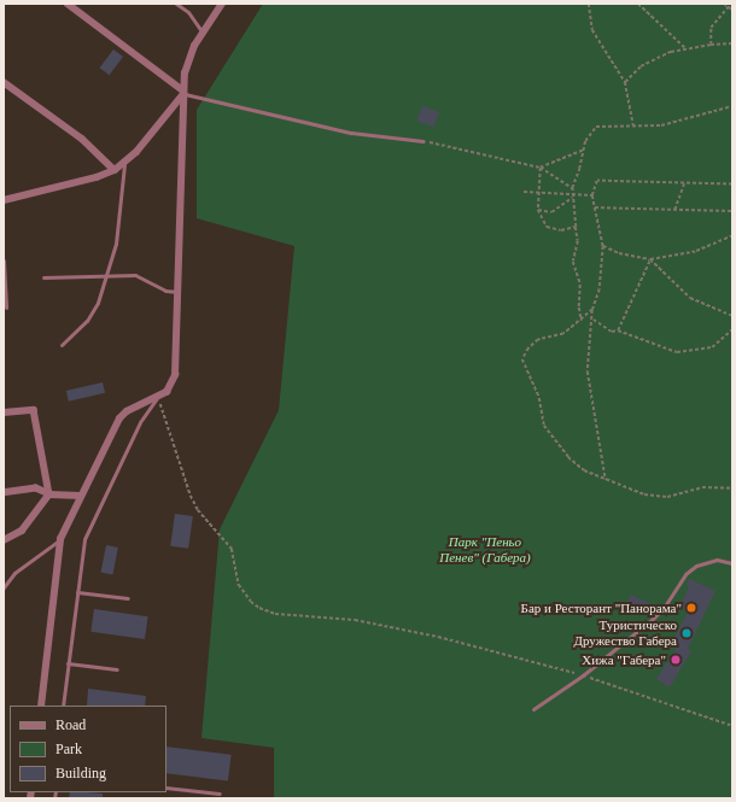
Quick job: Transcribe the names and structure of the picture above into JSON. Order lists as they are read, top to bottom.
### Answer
{
  "parks": ["Парк \"Пеньо Пенев\" (Габера)"],
  "places": ["Бар и Ресторант \"Панорама\"", "Туристическо Дружество Габера", "Хижа \"Габера\""],
  "legend": ["Road", "Park", "Building"]
}
